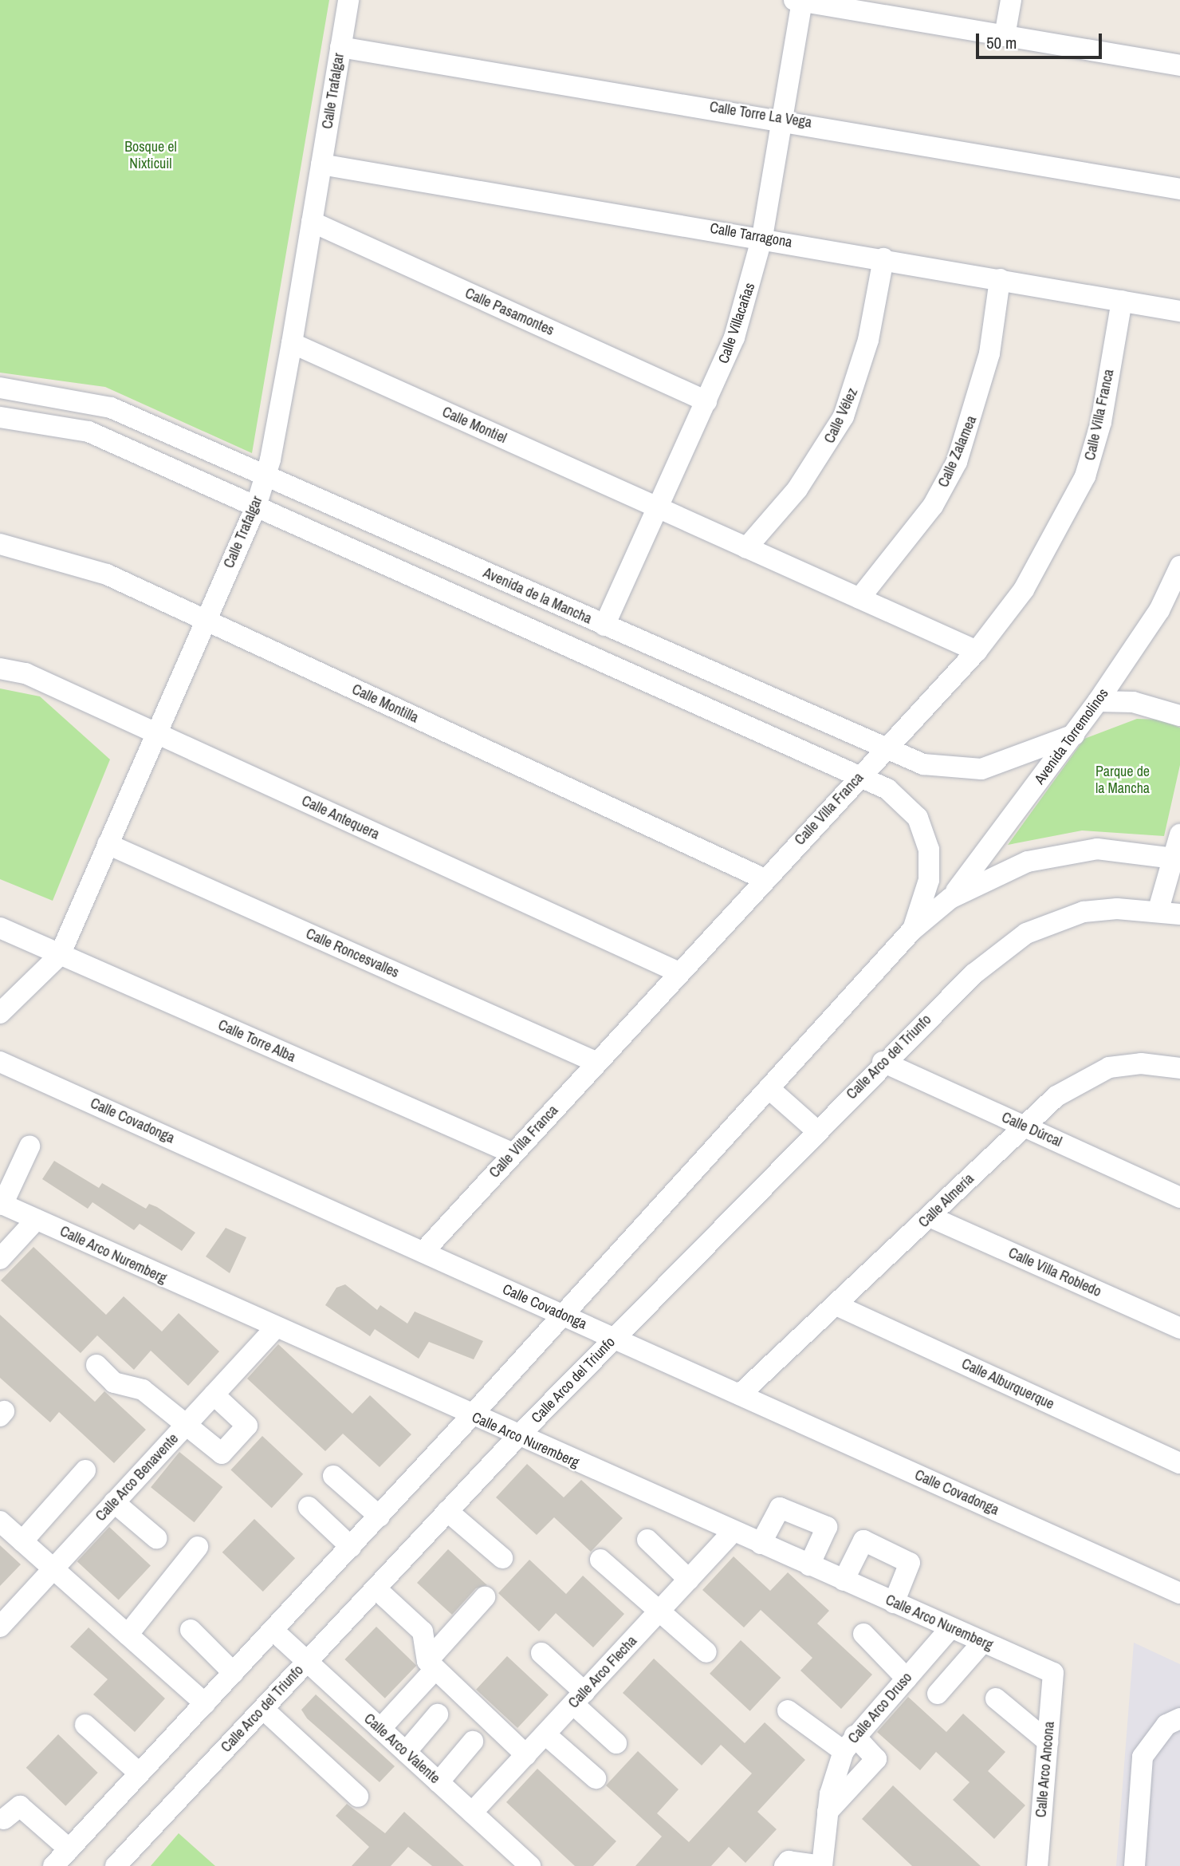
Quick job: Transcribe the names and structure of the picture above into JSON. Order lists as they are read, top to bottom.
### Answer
{
  "streets": {
    "street": [
      "Calle Trafalgar",
      "Calle Torre La Vega",
      "Calle Tarragona",
      "Calle Pasamontes",
      "Calle Villacañas",
      "Calle Villa Franca",
      "Calle Vélez",
      "Calle Montiel",
      "Calle Zalamea",
      "Avenida de la Mancha",
      "Calle Montilla",
      "Avenida Torremolinos",
      "Calle Antequera",
      "Calle Roncesvalles",
      "Calle Torre Alba",
      "Calle Arco del Triunfo",
      "Calle Covadonga",
      "Calle Dúrcal",
      "Calle Almería",
      "Calle Arco Nuremberg",
      "Calle Villa Robledo",
      "Calle Alburquerque",
      "Calle Arco Benavente",
      "Calle Arco Flecha",
      "Calle Arco Druso",
      "Calle Arco Valente",
      "Calle Arco Ancona"
    ]
  },
  "crossings": [
    ["Calle Trafalgar", "Calle Torre La Vega"],
    ["Calle Trafalgar", "Calle Tarragona"],
    ["Calle Trafalgar", "Calle Pasamontes"],
    ["Calle Trafalgar", "Calle Montiel"],
    ["Calle Trafalgar", "Avenida de la Mancha"],
    ["Calle Trafalgar", "Calle Montilla"],
    ["Calle Trafalgar", "Calle Antequera"],
    ["Calle Trafalgar", "Calle Roncesvalles"],
    ["Calle Trafalgar", "Calle Torre Alba"],
    ["Calle Torre La Vega", "Calle Villacañas"],
    ["Calle Tarragona", "Calle Villacañas"],
    ["Calle Tarragona", "Calle Villa Franca"],
    ["Calle Tarragona", "Calle Vélez"],
    ["Calle Tarragona", "Calle Zalamea"],
    ["Calle Pasamontes", "Calle Villacañas"],
    ["Calle Villacañas", "Calle Montiel"],
    ["Calle Villacañas", "Avenida de la Mancha"],
    ["Calle Villa Franca", "Calle Montiel"],
    ["Calle Villa Franca", "Avenida de la Mancha"],
    ["Calle Villa Franca", "Calle Montilla"],
    ["Calle Villa Franca", "Calle Antequera"],
    ["Calle Villa Franca", "Calle Roncesvalles"],
    ["Calle Villa Franca", "Calle Torre Alba"],
    ["Calle Villa Franca", "Calle Covadonga"],
    ["Calle Vélez", "Calle Montiel"],
    ["Calle Montiel", "Calle Zalamea"],
    ["Avenida de la Mancha", "Avenida Torremolinos"],
    ["Calle Arco del Triunfo", "Calle Covadonga"],
    ["Calle Arco del Triunfo", "Calle Dúrcal"],
    ["Calle Arco del Triunfo", "Calle Arco Nuremberg"],
    ["Calle Arco del Triunfo", "Calle Arco Valente"],
    ["Calle Covadonga", "Calle Almería"],
    ["Calle Dúrcal", "Calle Almería"],
    ["Calle Almería", "Calle Villa Robledo"],
    ["Calle Almería", "Calle Alburquerque"],
    ["Calle Arco Nuremberg", "Calle Arco Benavente"],
    ["Calle Arco Nuremberg", "Calle Arco Flecha"],
    ["Calle Arco Nuremberg", "Calle Arco Druso"],
    ["Calle Arco Nuremberg", "Calle Arco Ancona"],
    ["Calle Arco Flecha", "Calle Arco Valente"]
  ],
  "parks": ["Bosque el Nixticuil", "Parque de la Mancha"],
  "scale_bar": "50 m"
}
